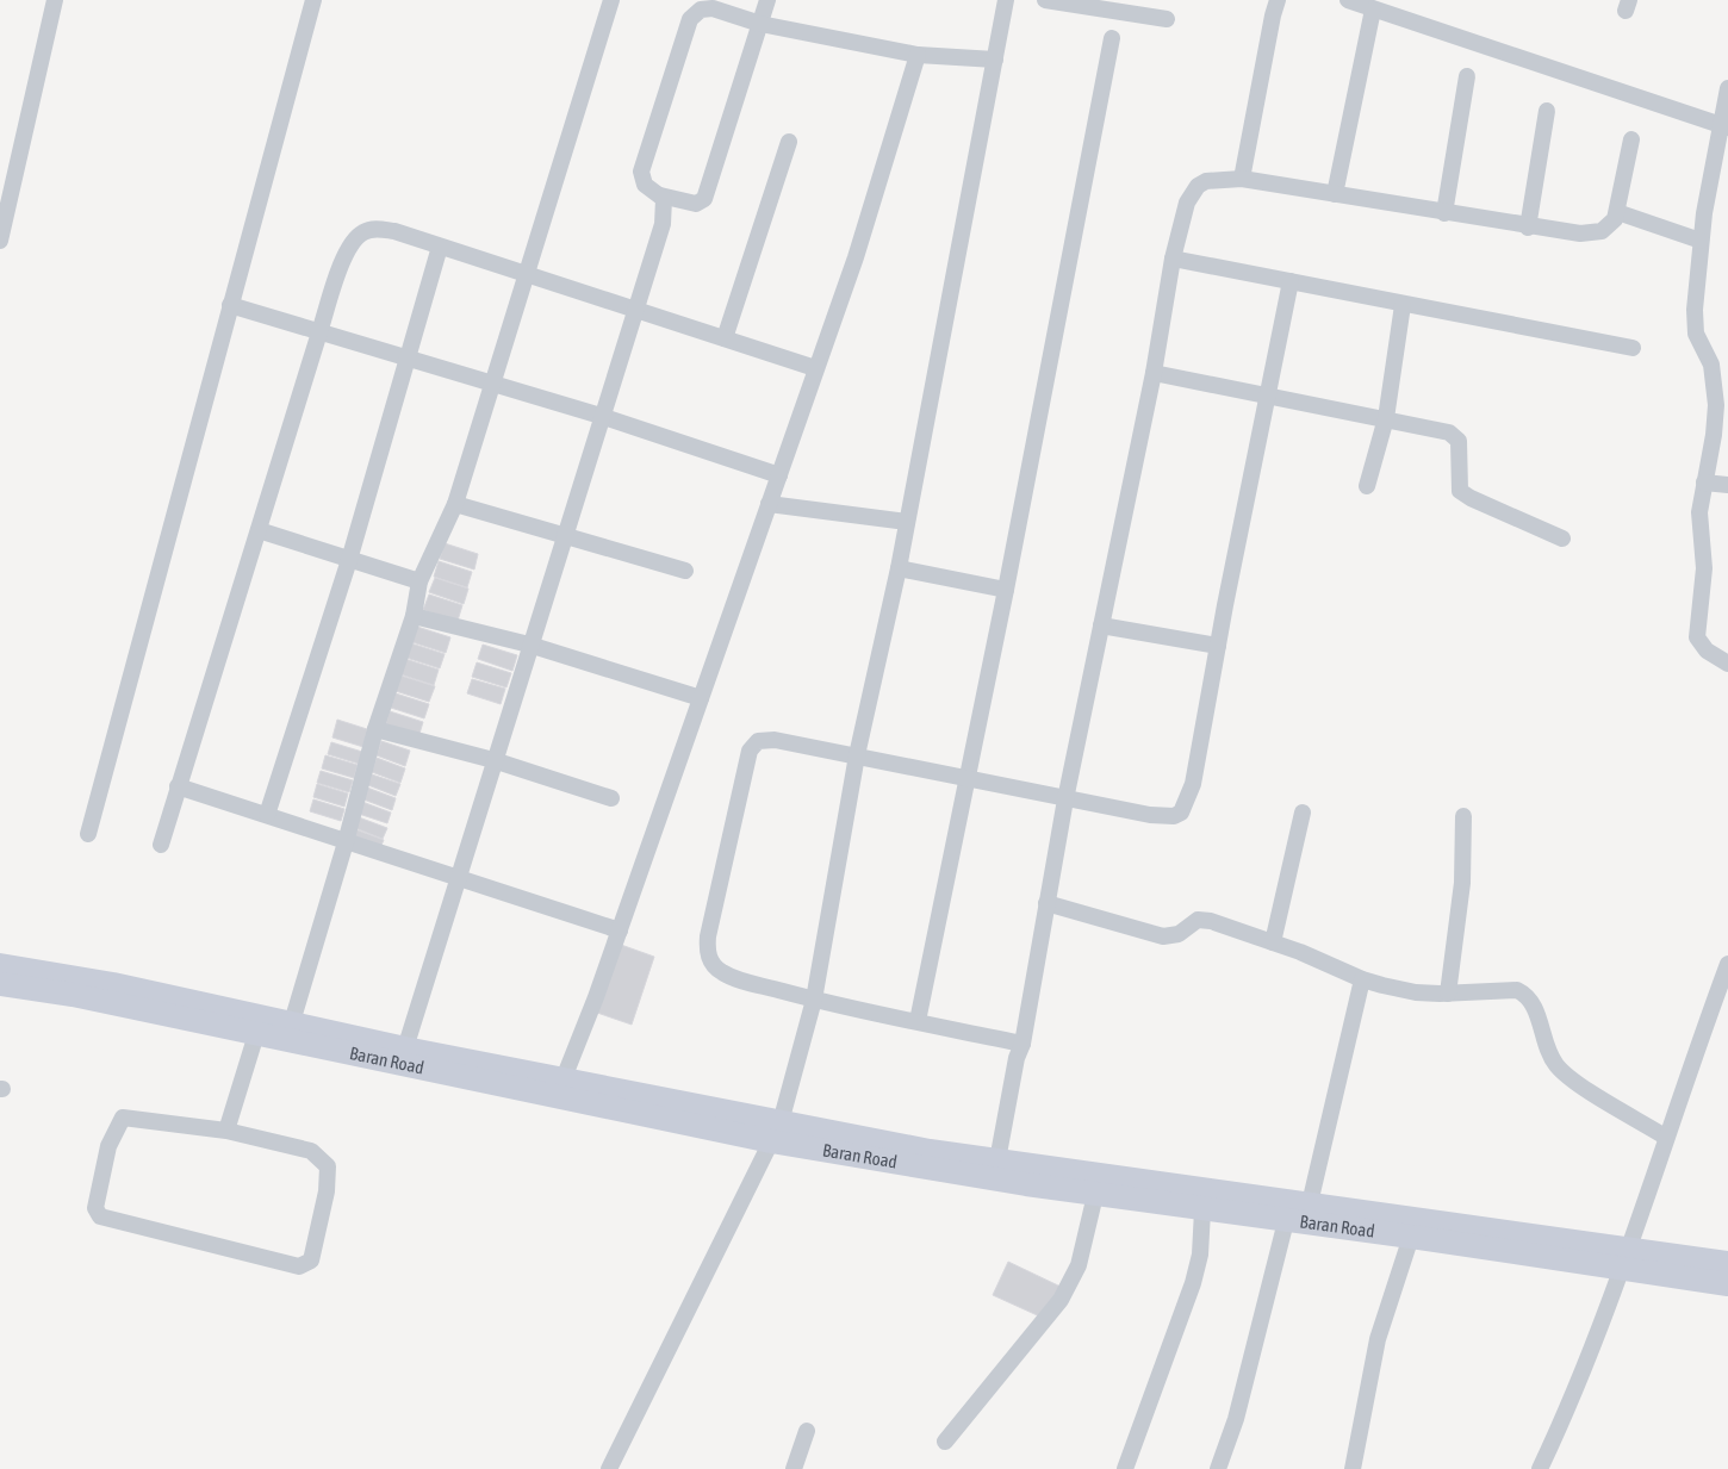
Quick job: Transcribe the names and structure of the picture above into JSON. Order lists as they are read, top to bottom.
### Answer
{
  "streets": {
    "main road": ["Baran Road"]
  }
}
